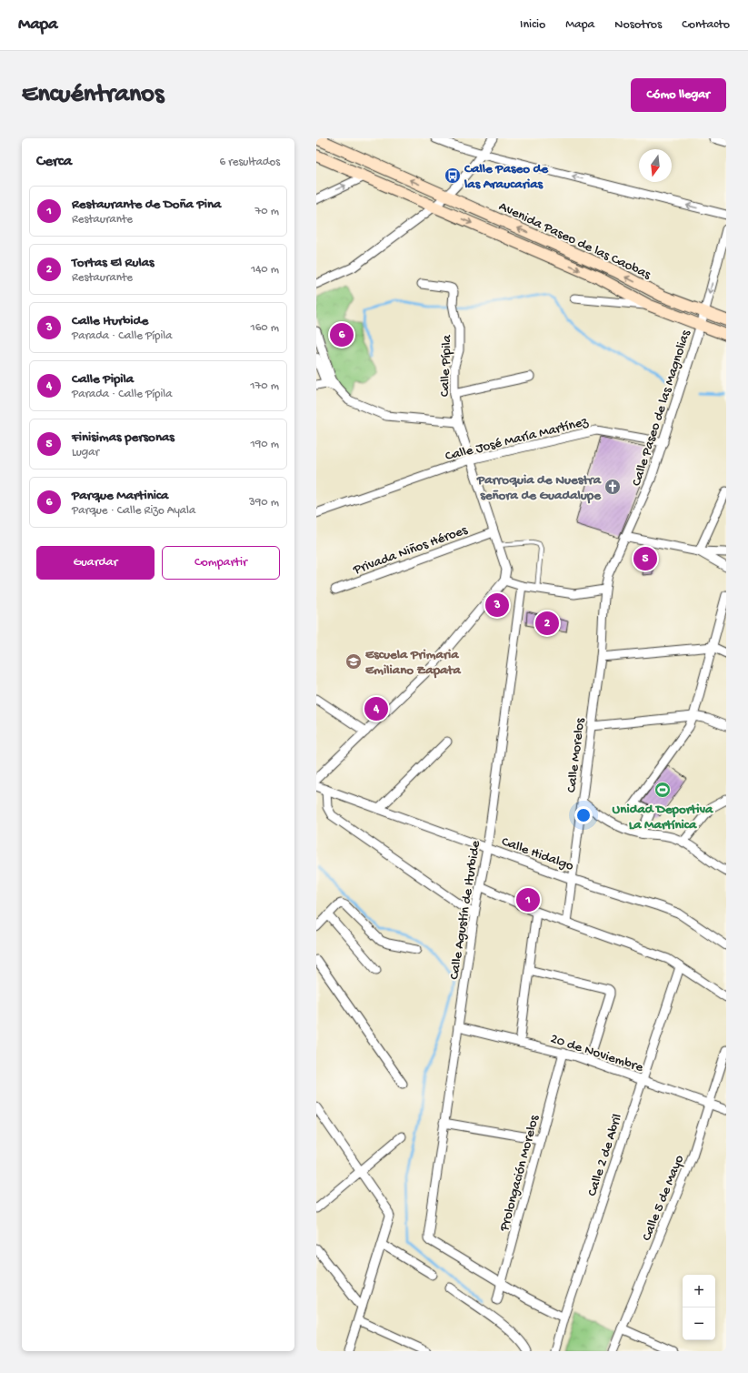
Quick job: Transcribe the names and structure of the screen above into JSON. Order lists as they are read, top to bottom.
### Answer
{
  "streets": {
    "main road": ["Avenida Paseo de las Caobas"],
    "street": [
      "Calle Pípila",
      "Calle Paseo de las Magnolias",
      "Calle José María Martínez",
      "Privada Niños Héroes",
      "Calle Morelos",
      "Calle Hidalgo",
      "Calle Agustín de Iturbide",
      "20 de Noviembre",
      "Calle 2 de Abril",
      "Prolongación Morelos",
      "Calle 5 de Mayo"
    ]
  },
  "crossings": [
    ["Avenida Paseo de las Caobas", "Calle Paseo de las Magnolias"],
    ["Calle Pípila", "Calle José María Martínez"],
    ["Calle Pípila", "Privada Niños Héroes"],
    ["Calle Paseo de las Magnolias", "Calle José María Martínez"],
    ["Calle Paseo de las Magnolias", "Calle Morelos"],
    ["Calle Morelos", "Calle Hidalgo"],
    ["Calle Hidalgo", "Calle Agustín de Iturbide"],
    ["Calle Agustín de Iturbide", "20 de Noviembre"],
    ["Calle Agustín de Iturbide", "Prolongación Morelos"],
    ["20 de Noviembre", "Calle 2 de Abril"],
    ["20 de Noviembre", "Prolongación Morelos"],
    ["20 de Noviembre", "Calle 5 de Mayo"]
  ],
  "places": {
    "bus stop": ["Calle Paseo de las Araucarias"],
    "church": ["Parroquia de Nuestra señora de Guadalupe"],
    "school or university": ["Escuela Primaria Emiliano Zapata"],
    "sports": ["Unidad Deportiva La Martínica"]
  },
  "north": "bottom",
  "page": {
    "header": "Mapa",
    "nav": [
      "Inicio",
      "Mapa",
      "Nosotros",
      "Contacto"
    ],
    "buttons": [
      "Cómo llegar",
      ["Guardar", "Compartir"]
    ],
    "title": "Encuéntranos",
    "heading": ["Cerca", "6 resultados"],
    "list": [
      {
        "mark": "1",
        "name": "Restaurante de Doña Pina",
        "note": "Restaurante",
        "value": "70 m"
      },
      {
        "mark": "2",
        "name": "Tortas El Rulas",
        "note": "Restaurante",
        "value": "140 m"
      },
      {
        "mark": "3",
        "name": "Calle Iturbide",
        "note": "Parada · Calle Pípila",
        "value": "160 m"
      },
      {
        "mark": "4",
        "name": "Calle Pipila",
        "note": "Parada · Calle Pípila",
        "value": "170 m"
      },
      {
        "mark": "5",
        "name": "Finisimas personas",
        "note": "Lugar",
        "value": "190 m"
      },
      {
        "mark": "6",
        "name": "Parque Martinica",
        "note": "Parque · Calle Rizo Ayala",
        "value": "390 m"
      }
    ],
    "pins": [
      "6",
      "5",
      "3",
      "2",
      "4",
      "1"
    ],
    "map_buttons": ["+", "−"]
  }
}
